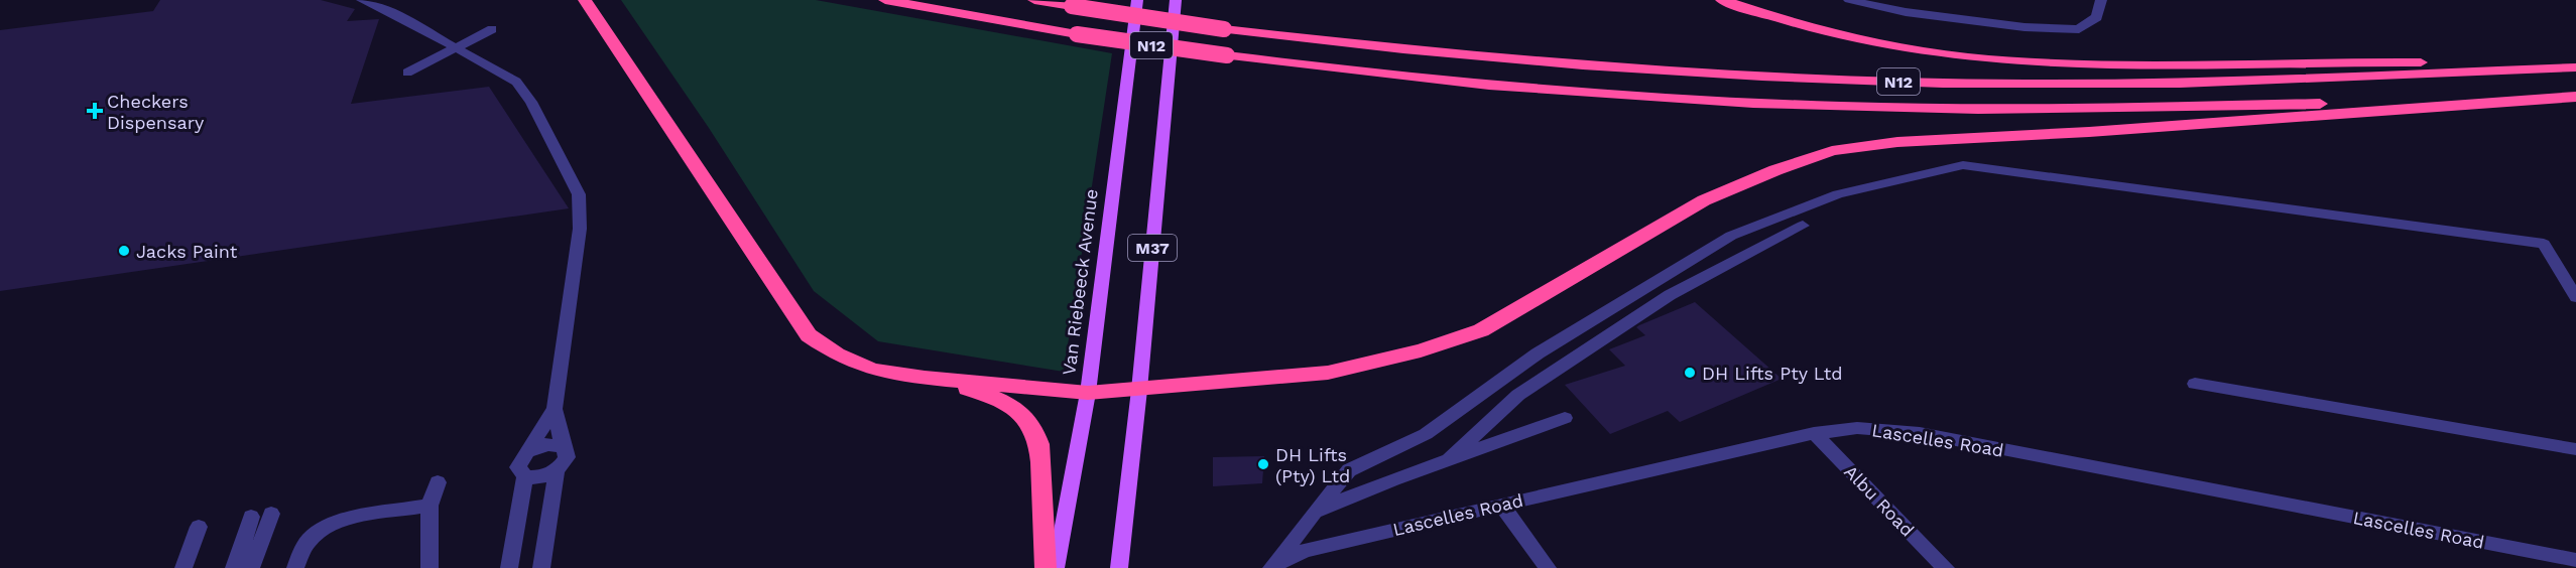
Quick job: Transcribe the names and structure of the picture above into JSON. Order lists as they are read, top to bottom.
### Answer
{
  "streets": {
    "highway": ["N12"],
    "main road": ["M37", "Van Riebeeck Avenue"],
    "street": ["Lascelles Road", "Albu Road"]
  },
  "crossings": [
    ["Lascelles Road", "Albu Road"]
  ],
  "places": {
    "health": ["Checkers Dispensary"],
    "other": ["Jacks Paint", "DH Lifts Pty Ltd", "DH Lifts (Pty) Ltd"]
  }
}
